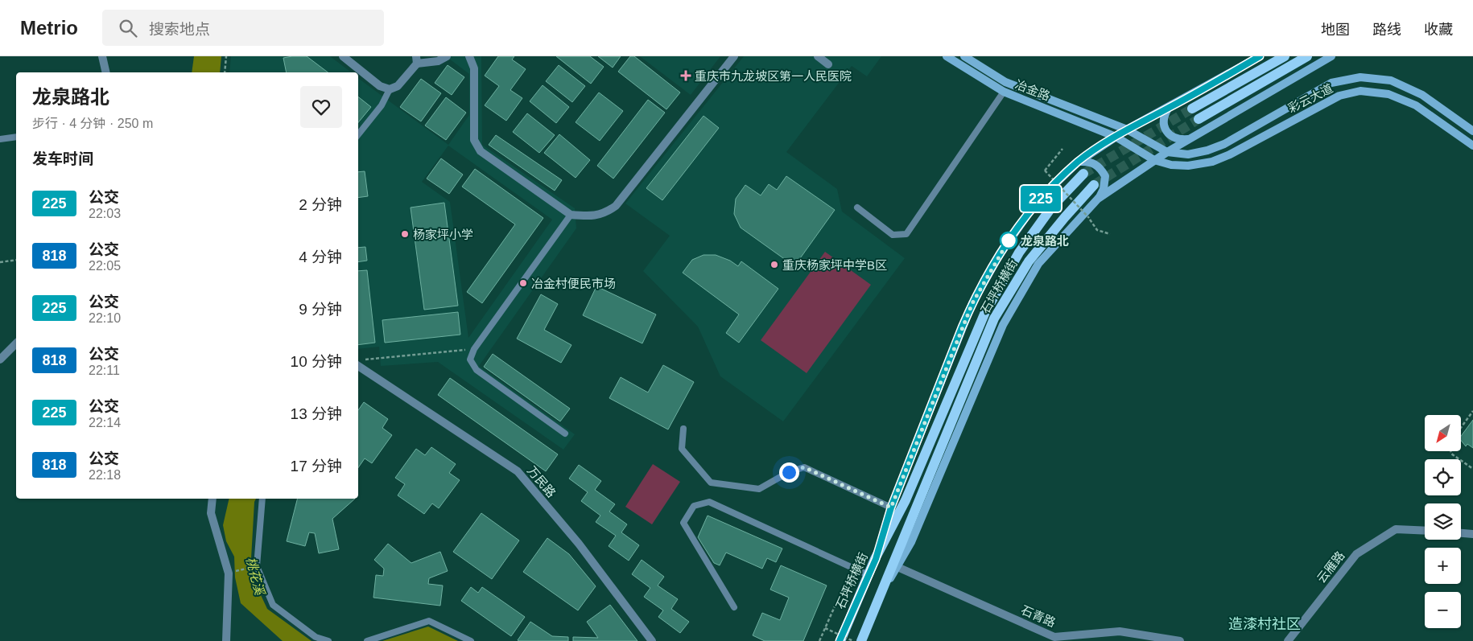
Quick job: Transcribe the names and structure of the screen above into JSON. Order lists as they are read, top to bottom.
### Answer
{
  "streets": {
    "main road": ["石坪桥横街"],
    "street": [
      "冶金路",
      "彩云大道",
      "万民路",
      "云雁路",
      "石青路"
    ]
  },
  "crossings": [
    ["冶金路", "彩云大道"]
  ],
  "districts": ["造漆村社区"],
  "water": ["桃花溪"],
  "places": {
    "health": ["重庆市九龙坡区第一人民医院"],
    "other": [
      "杨家坪小学",
      "龙泉路北",
      "重庆杨家坪中学B区",
      "冶金村便民市场"
    ]
  },
  "lines": ["bus line 225"],
  "north": "bottom left",
  "page": {
    "header": "Metrio",
    "search": "搜索地点",
    "nav": ["地图", "路线", "收藏"],
    "on_map": "225",
    "heading": [
      ["龙泉路北", "步行 · 4 分钟 · 250 m"],
      "发车时间"
    ],
    "list": [
      {
        "mark": "225",
        "name": "公交",
        "note": "22:03",
        "value": "2 分钟"
      },
      {
        "mark": "818",
        "name": "公交",
        "note": "22:05",
        "value": "4 分钟"
      },
      {
        "mark": "225",
        "name": "公交",
        "note": "22:10",
        "value": "9 分钟"
      },
      {
        "mark": "818",
        "name": "公交",
        "note": "22:11",
        "value": "10 分钟"
      },
      {
        "mark": "225",
        "name": "公交",
        "note": "22:14",
        "value": "13 分钟"
      },
      {
        "mark": "818",
        "name": "公交",
        "note": "22:18",
        "value": "17 分钟"
      }
    ],
    "map_buttons": ["+", "−"]
  }
}
